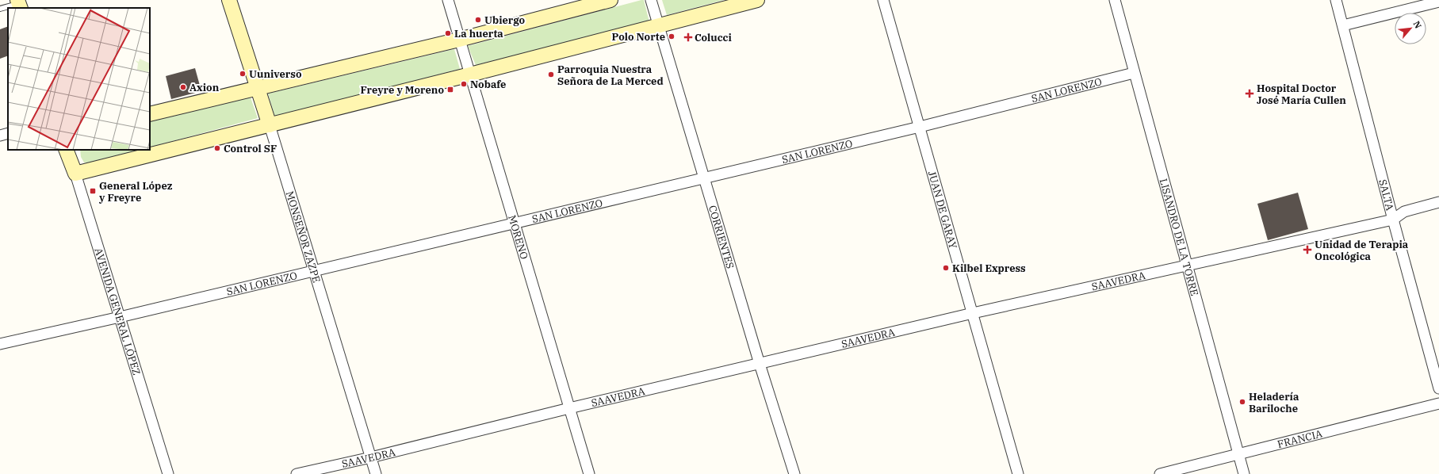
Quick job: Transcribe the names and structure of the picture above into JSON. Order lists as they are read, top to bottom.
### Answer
{
  "streets": {
    "main road": ["MONSEÑOR ZAZPE", "AVENIDA GENERAL LÓPEZ"],
    "street": [
      "SAN LORENZO",
      "SALTA",
      "JUAN DE GARAY",
      "MORENO",
      "CORRIENTES",
      "LISANDRO DE LA TORRE",
      "SAAVEDRA",
      "FRANCIA"
    ]
  },
  "crossings": [
    ["SAN LORENZO", "JUAN DE GARAY"],
    ["SAN LORENZO", "MONSEÑOR ZAZPE"],
    ["SAN LORENZO", "MORENO"],
    ["SAN LORENZO", "CORRIENTES"],
    ["SAN LORENZO", "LISANDRO DE LA TORRE"],
    ["SAN LORENZO", "AVENIDA GENERAL LÓPEZ"],
    ["SALTA", "SAAVEDRA"],
    ["JUAN DE GARAY", "SAAVEDRA"],
    ["MONSEÑOR ZAZPE", "SAAVEDRA"],
    ["MORENO", "SAAVEDRA"],
    ["CORRIENTES", "SAAVEDRA"],
    ["LISANDRO DE LA TORRE", "SAAVEDRA"],
    ["LISANDRO DE LA TORRE", "FRANCIA"]
  ],
  "places": {
    "other": [
      "Ubiergo",
      "La huerta",
      "Polo Norte",
      "Uuniverso",
      "Parroquia Nuestra Señora de La Merced",
      "Nobafe",
      "Axion",
      "Control SF",
      "Kilbel Express",
      "Heladería Bariloche"
    ],
    "health": ["Colucci", "Hospital Doctor José María Cullen", "Unidad de Terapia Oncológica"],
    "transit": ["Freyre y Moreno", "General López y Freyre"]
  },
  "north": "top right"
}
